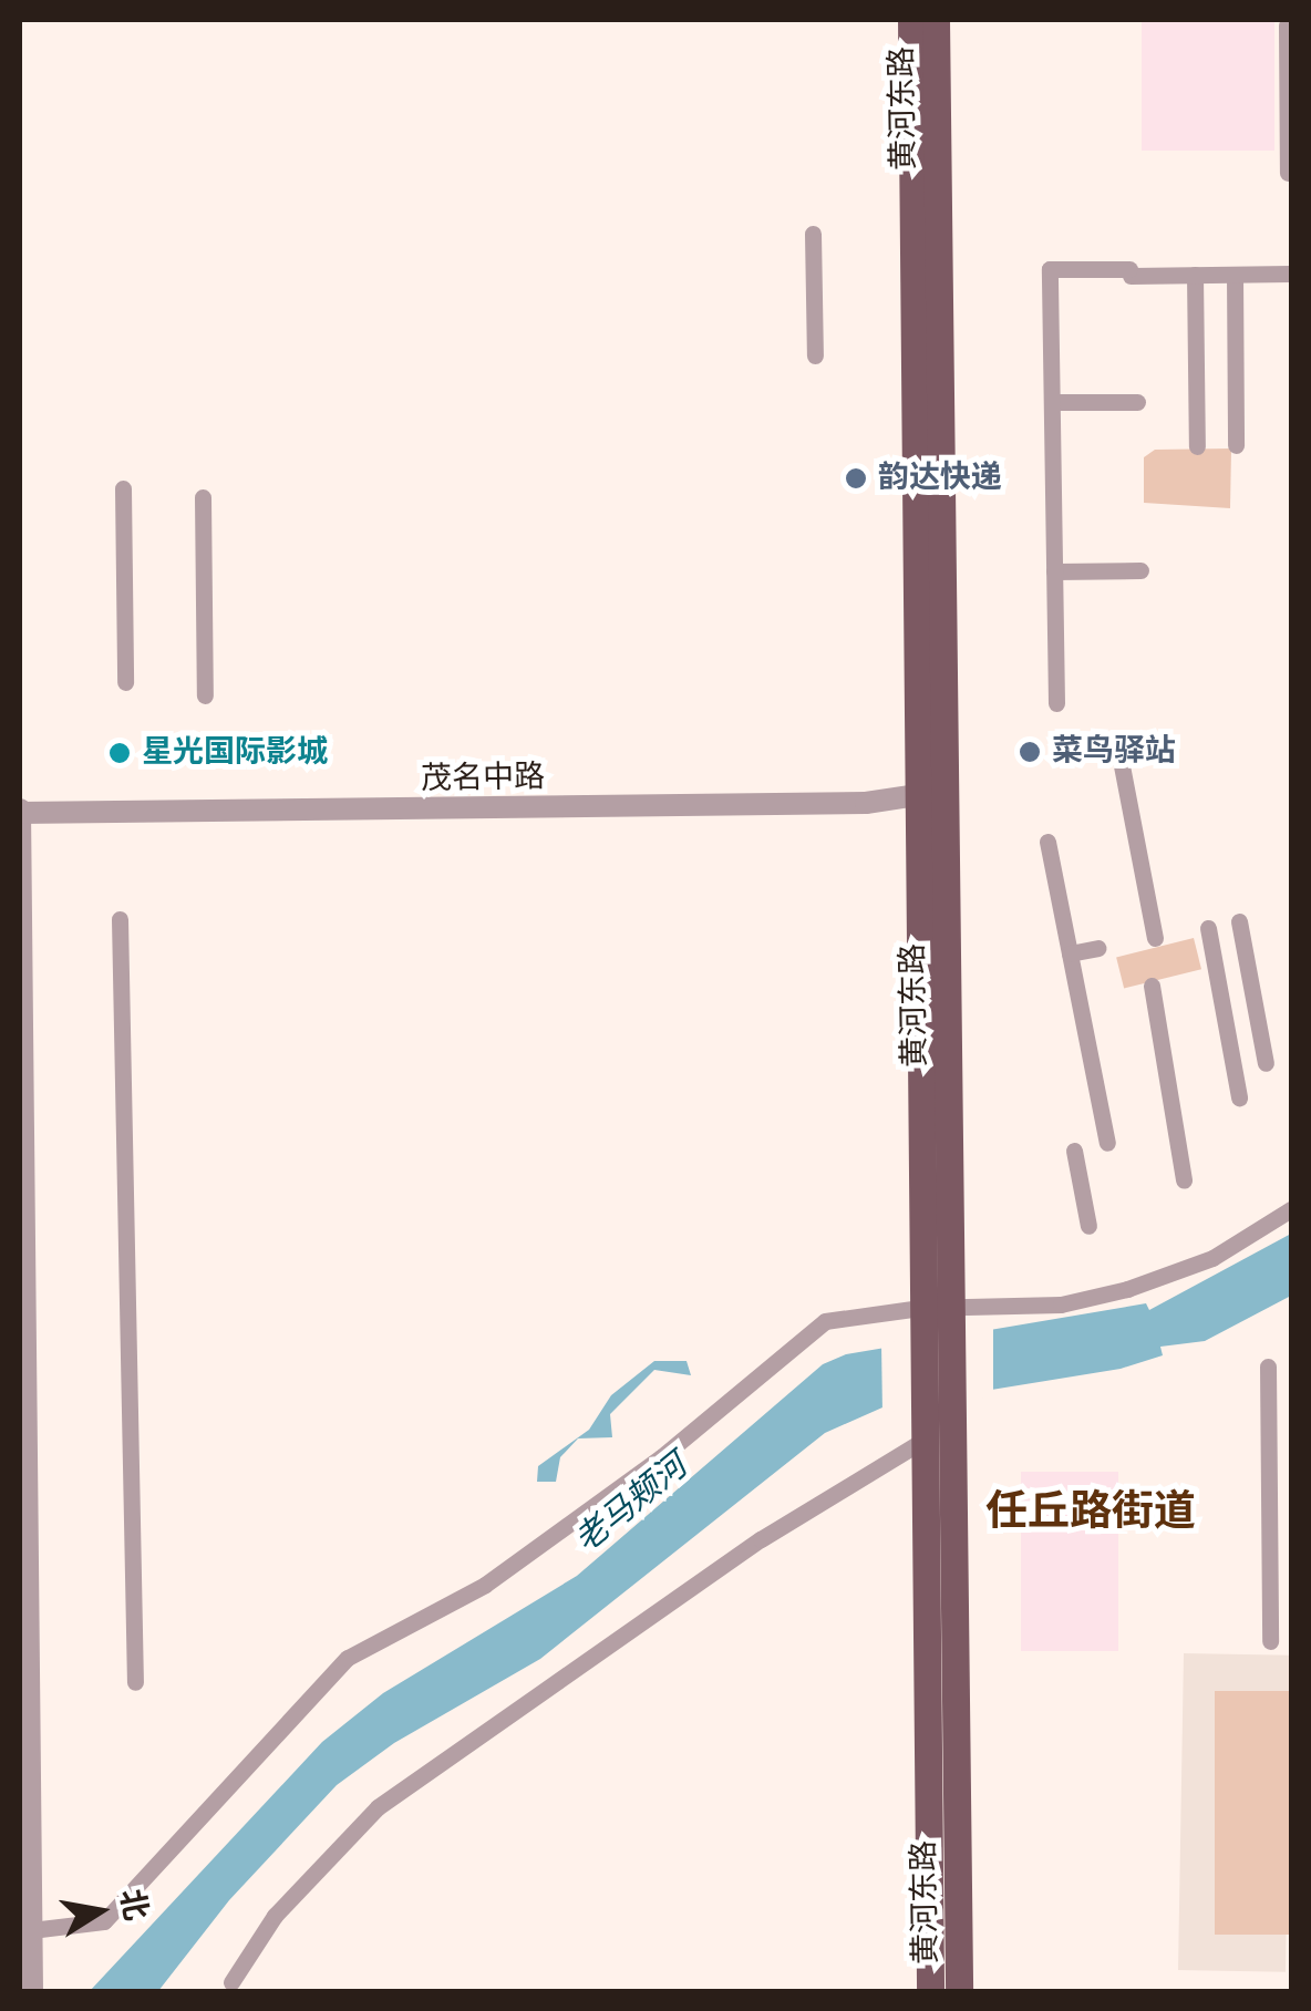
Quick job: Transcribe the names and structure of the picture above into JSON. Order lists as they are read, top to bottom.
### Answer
{
  "streets": {
    "main road": ["黄河东路"],
    "street": ["茂名中路"]
  },
  "crossings": [
    ["黄河东路", "茂名中路"]
  ],
  "districts": ["任丘路街道"],
  "water": ["老马颊河"],
  "places": ["韵达快递", "菜鸟驿站", "星光国际影城"],
  "north": "right"
}
